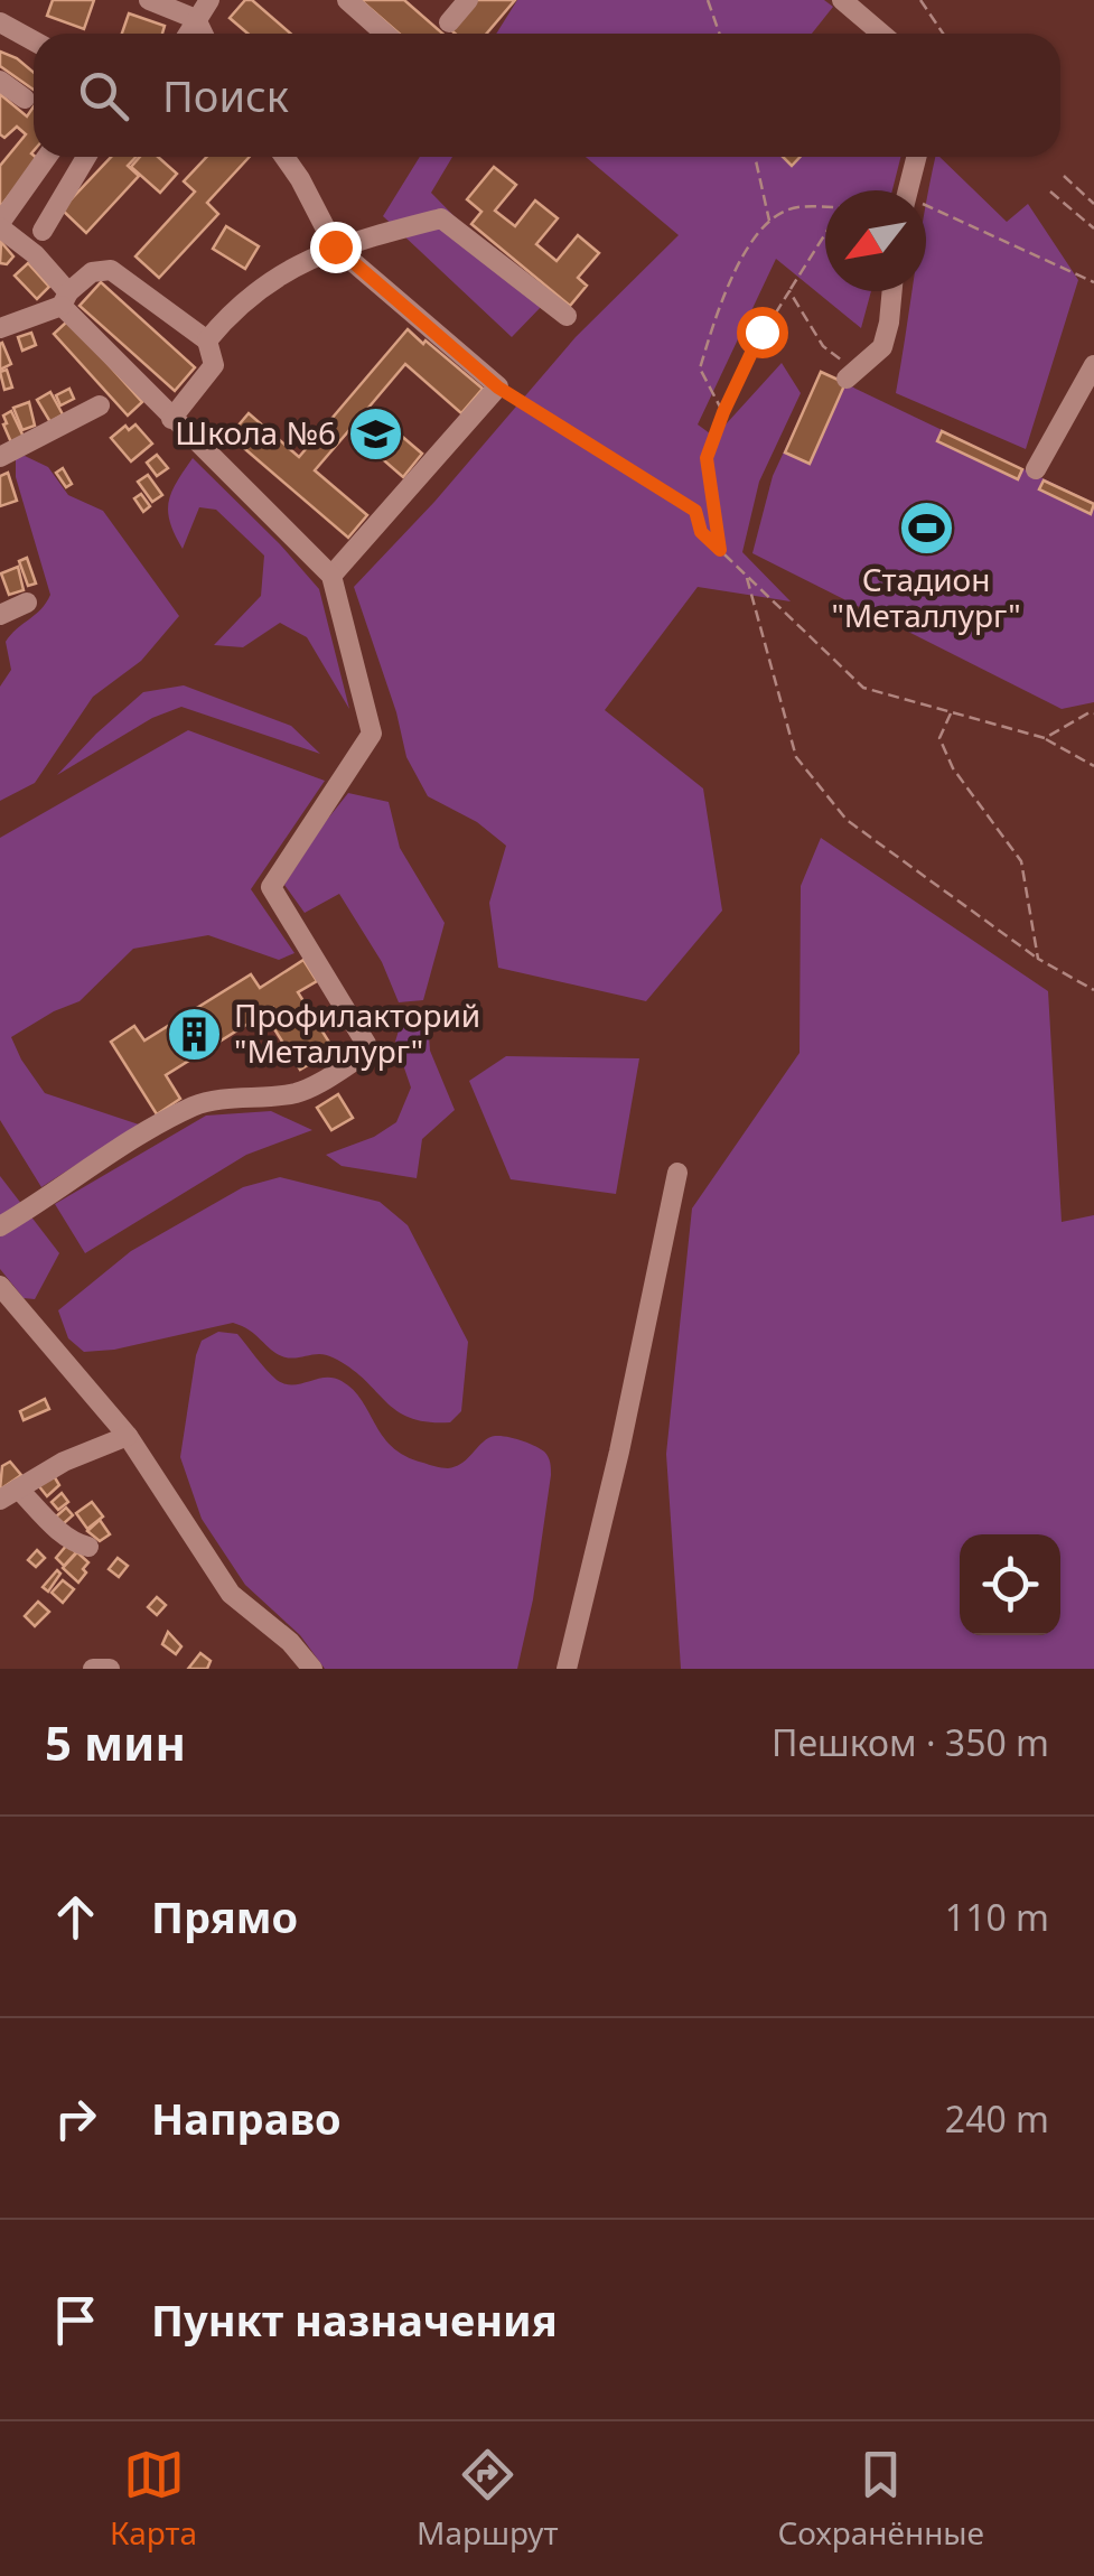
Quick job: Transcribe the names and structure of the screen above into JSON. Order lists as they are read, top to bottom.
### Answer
{
  "places": {
    "school or university": ["Школа №6"],
    "sports": ["Стадион \"Металлург\""],
    "building": ["Профилакторий \"Металлург\""]
  },
  "north": "bottom left",
  "page": {
    "search": "Поиск",
    "heading": ["5 мин", "Пешком · 350 m"],
    "list": [
      ["Прямо", "110 m"],
      ["Направо", "240 m"],
      "Пункт назначения"
    ],
    "nav": ["Карта", "Маршрут", "Сохранённые"]
  }
}
